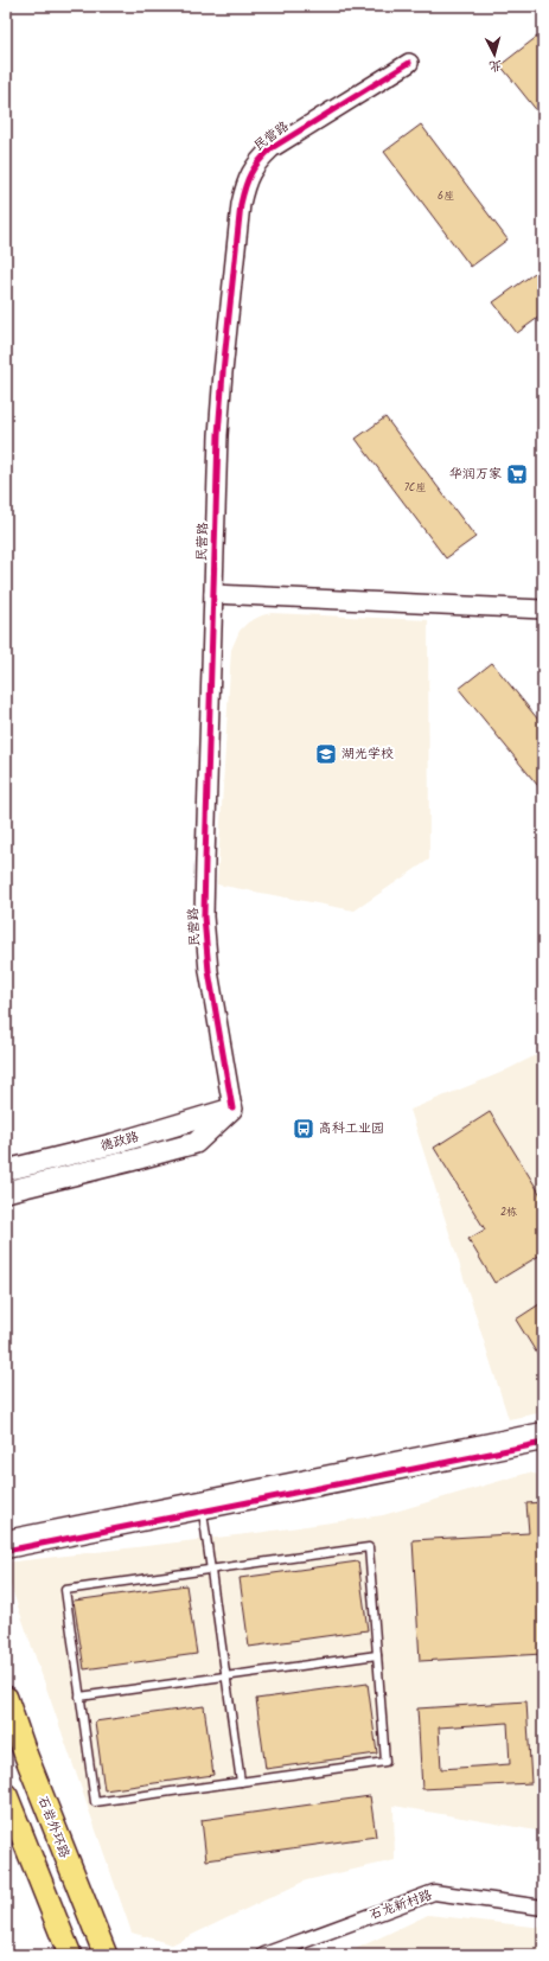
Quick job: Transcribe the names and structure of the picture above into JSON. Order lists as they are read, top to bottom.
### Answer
{
  "streets": {
    "main road": ["德政路", "石岩外环路"],
    "street": ["民营路", "石龙新村路"]
  },
  "crossings": [
    ["民营路", "德政路"]
  ],
  "places": {
    "supermarket": ["华润万家"],
    "school or university": ["湖光学校"],
    "bus stop": ["高科工业园"]
  },
  "house_numbers": ["6座", "7C座", "2栋"],
  "north": "bottom"
}
